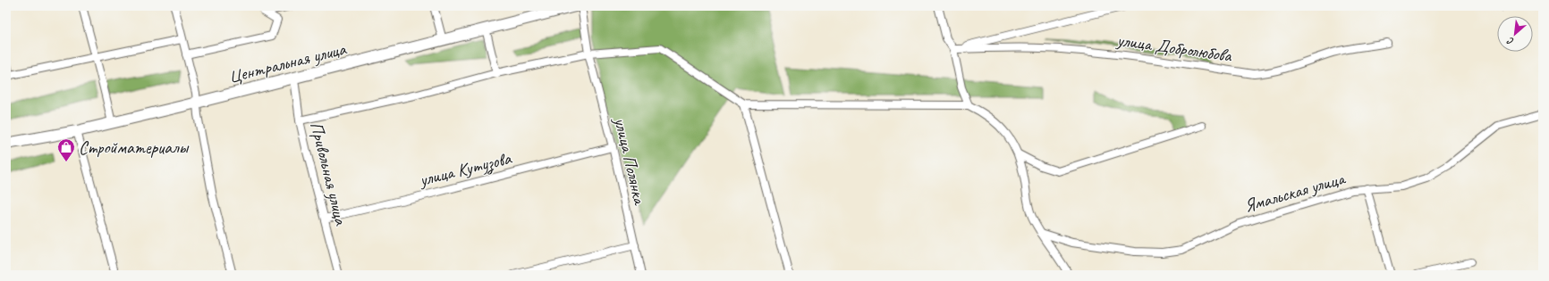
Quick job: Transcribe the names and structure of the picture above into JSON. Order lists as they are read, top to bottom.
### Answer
{
  "streets": {
    "main road": ["Центральная улица"],
    "street": [
      "улица Добролюбова",
      "улица Полянка",
      "улица Кутузова",
      "Привольная улица",
      "Ямальская улица"
    ]
  },
  "crossings": [
    ["Центральная улица", "Привольная улица"],
    ["улица Полянка", "улица Кутузова"],
    ["улица Кутузова", "Привольная улица"]
  ],
  "places": {
    "shop": ["Стройматериалы"]
  },
  "north": "bottom left"
}
